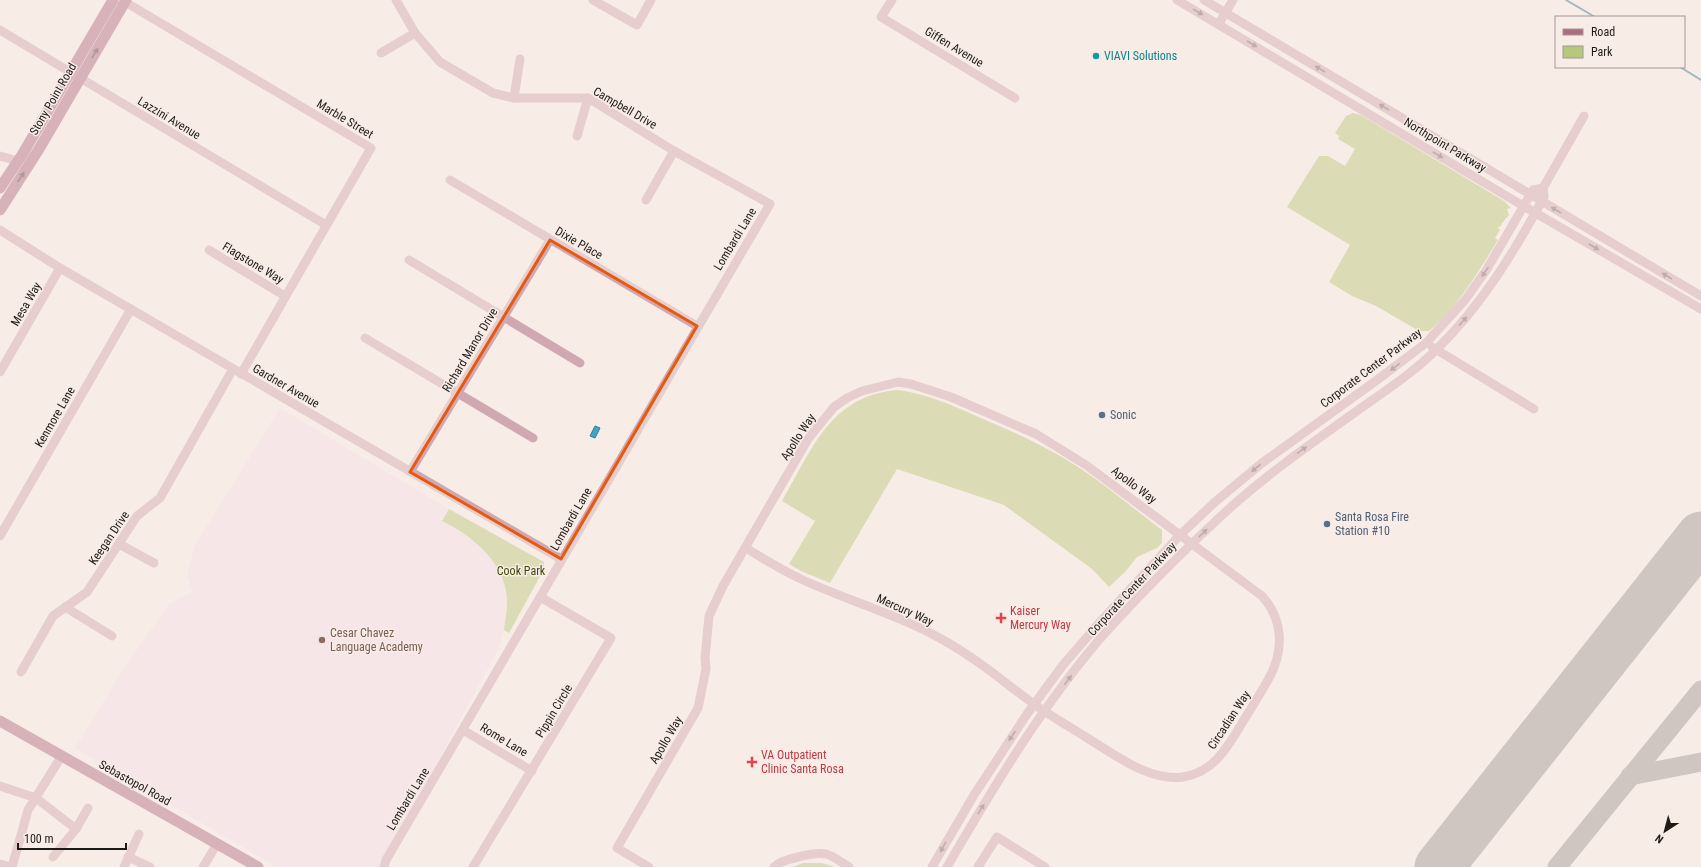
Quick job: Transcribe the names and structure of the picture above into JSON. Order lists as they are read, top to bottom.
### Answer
{
  "streets": {
    "main road": ["Stony Point Road", "Sebastopol Road"],
    "street": [
      "Giffen Avenue",
      "Campbell Drive",
      "Lazzini Avenue",
      "Marble Street",
      "Northpoint Parkway",
      "Lombardi Lane",
      "Dixie Place",
      "Flagstone Way",
      "Mesa Way",
      "Richard Manor Drive",
      "Corporate Center Parkway",
      "Gardner Avenue",
      "Kenmore Lane",
      "Apollo Way",
      "Keegan Drive",
      "Mercury Way",
      "Pippin Circle",
      "Circadian Way",
      "Rome Lane"
    ]
  },
  "crossings": [
    ["Stony Point Road", "Lazzini Avenue"],
    ["Stony Point Road", "Marble Street"],
    ["Campbell Drive", "Lombardi Lane"],
    ["Lazzini Avenue", "Marble Street"],
    ["Marble Street", "Flagstone Way"],
    ["Marble Street", "Gardner Avenue"],
    ["Marble Street", "Keegan Drive"],
    ["Northpoint Parkway", "Corporate Center Parkway"],
    ["Lombardi Lane", "Dixie Place"],
    ["Lombardi Lane", "Gardner Avenue"],
    ["Lombardi Lane", "Pippin Circle"],
    ["Lombardi Lane", "Rome Lane"],
    ["Dixie Place", "Richard Manor Drive"],
    ["Mesa Way", "Gardner Avenue"],
    ["Richard Manor Drive", "Gardner Avenue"],
    ["Corporate Center Parkway", "Apollo Way"],
    ["Corporate Center Parkway", "Mercury Way"],
    ["Corporate Center Parkway", "Circadian Way"],
    ["Gardner Avenue", "Kenmore Lane"],
    ["Gardner Avenue", "Keegan Drive"],
    ["Apollo Way", "Mercury Way"],
    ["Apollo Way", "Circadian Way"],
    ["Mercury Way", "Circadian Way"],
    ["Pippin Circle", "Rome Lane"]
  ],
  "parks": ["Cook Park"],
  "places": {
    "other": [
      "VIAVI Solutions",
      "Sonic",
      "Santa Rosa Fire Station #10",
      "Cesar Chavez Language Academy"
    ],
    "health": ["Kaiser Mercury Way", "VA Outpatient Clinic Santa Rosa"]
  },
  "legend": ["Road", "Park"],
  "scale_bar": "100 m",
  "north": "bottom left"
}
